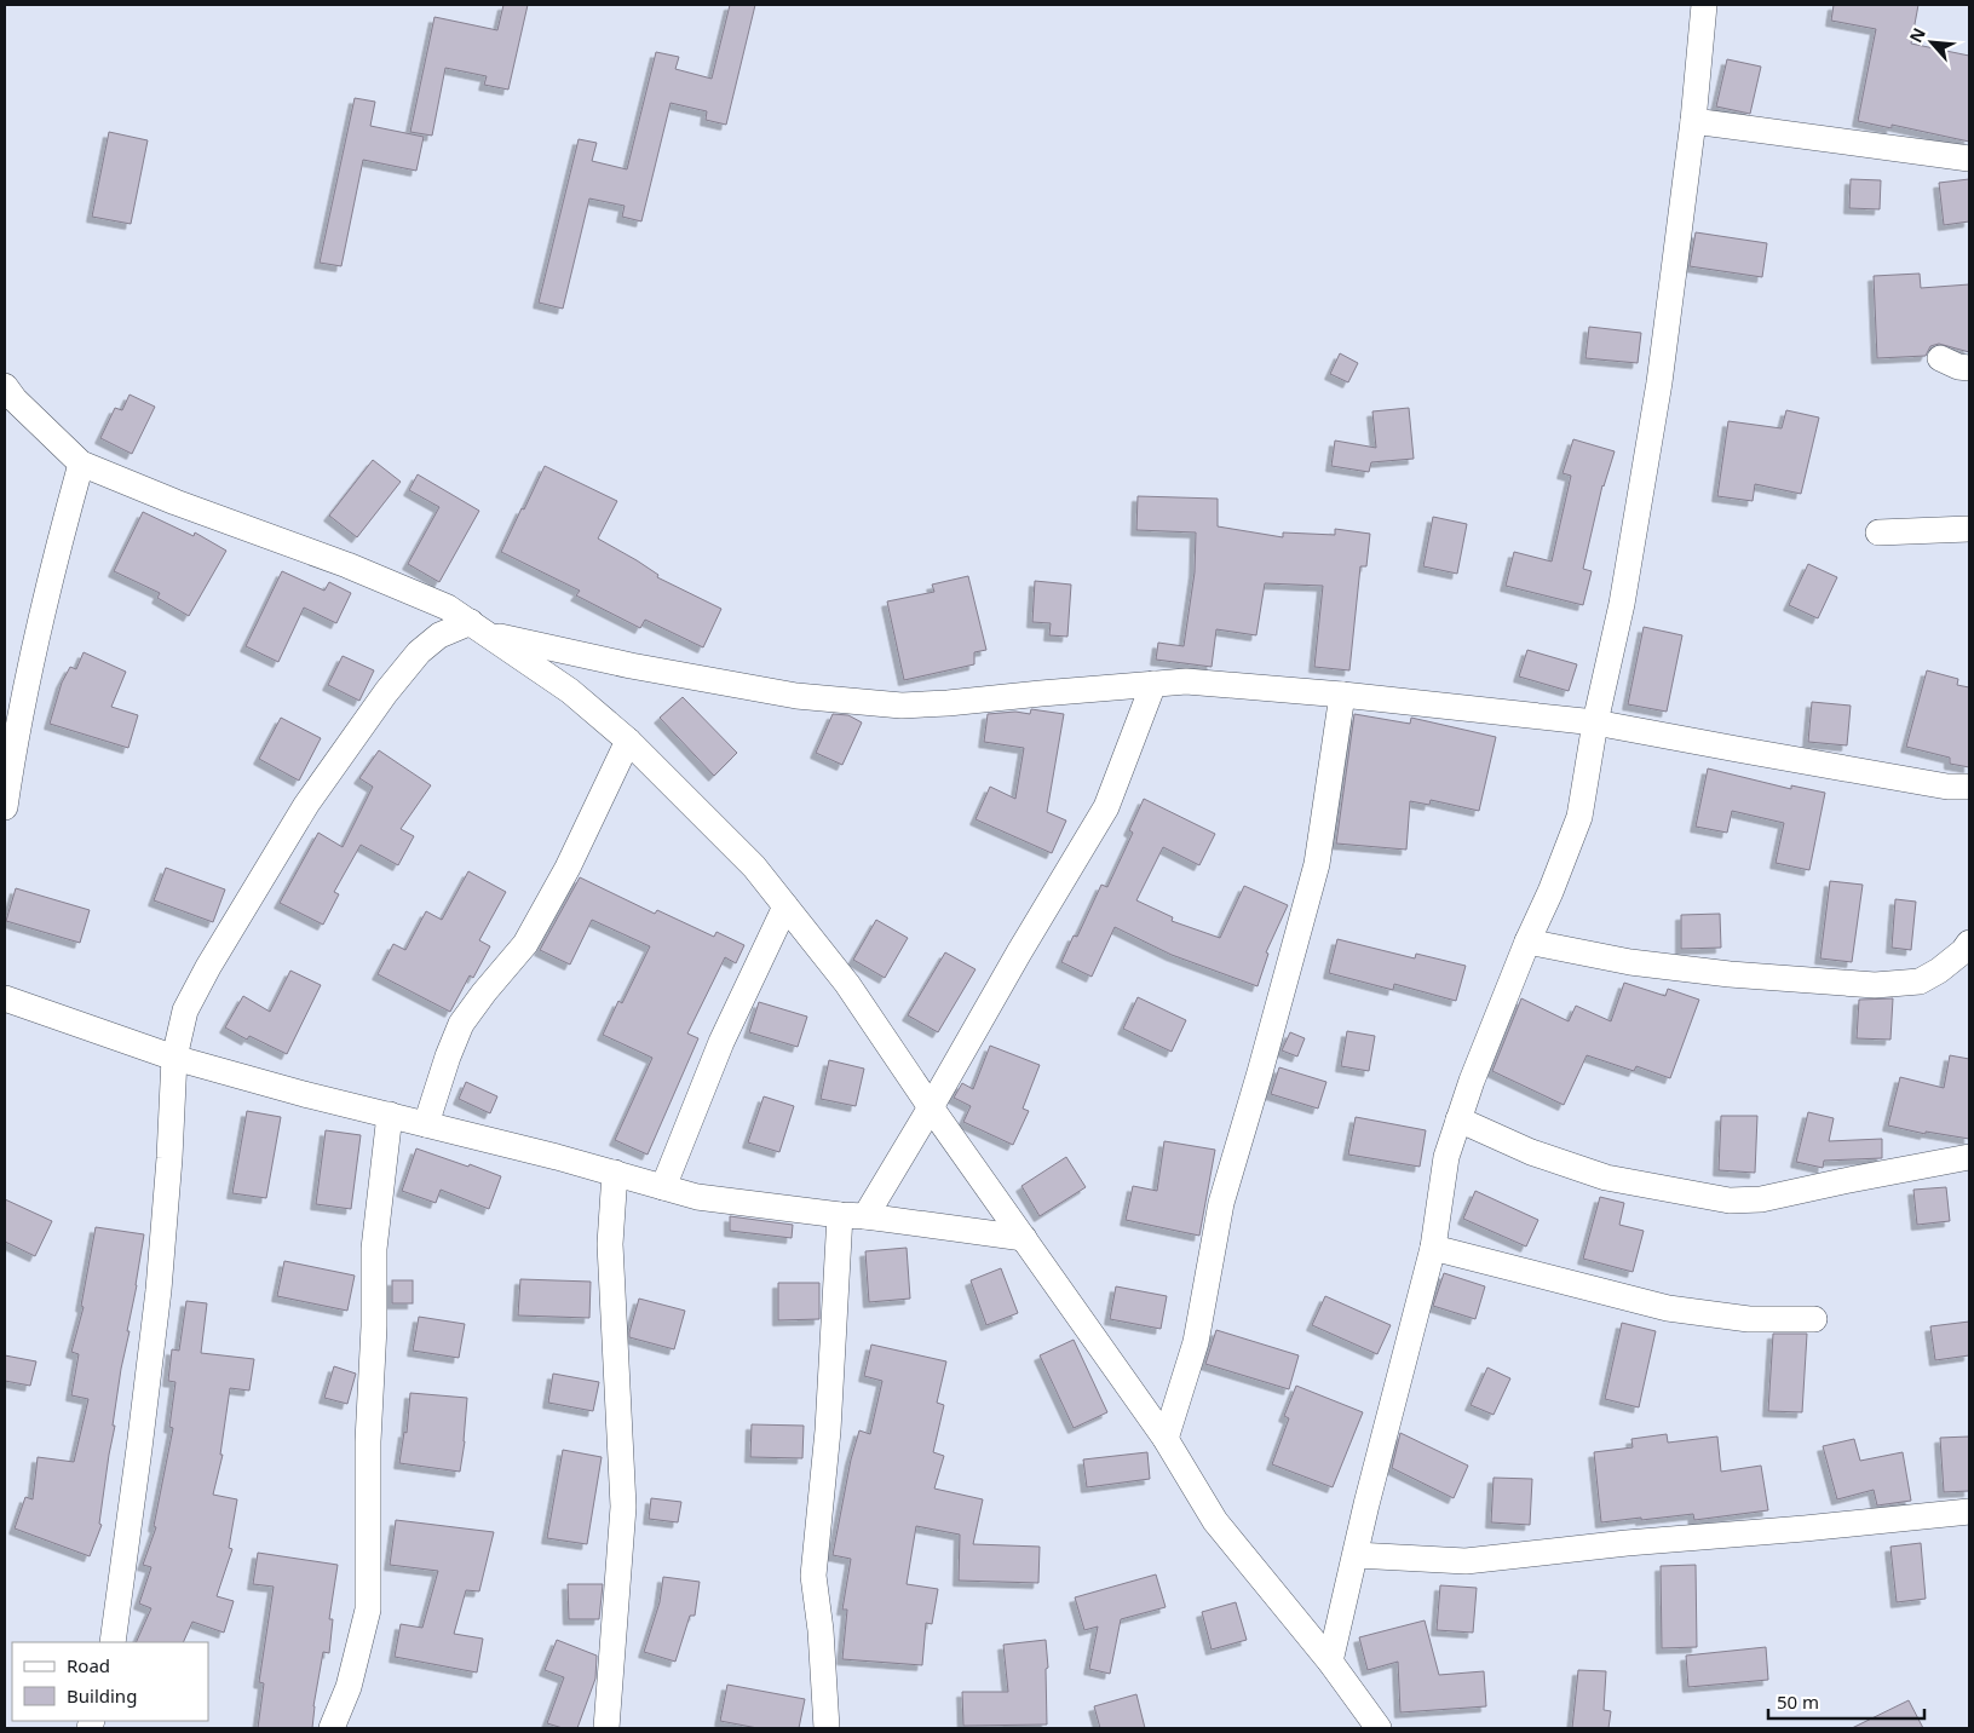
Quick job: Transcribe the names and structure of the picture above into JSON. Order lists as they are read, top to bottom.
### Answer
{
  "legend": ["Road", "Building"],
  "scale_bar": "50 m",
  "north": "top left"
}
